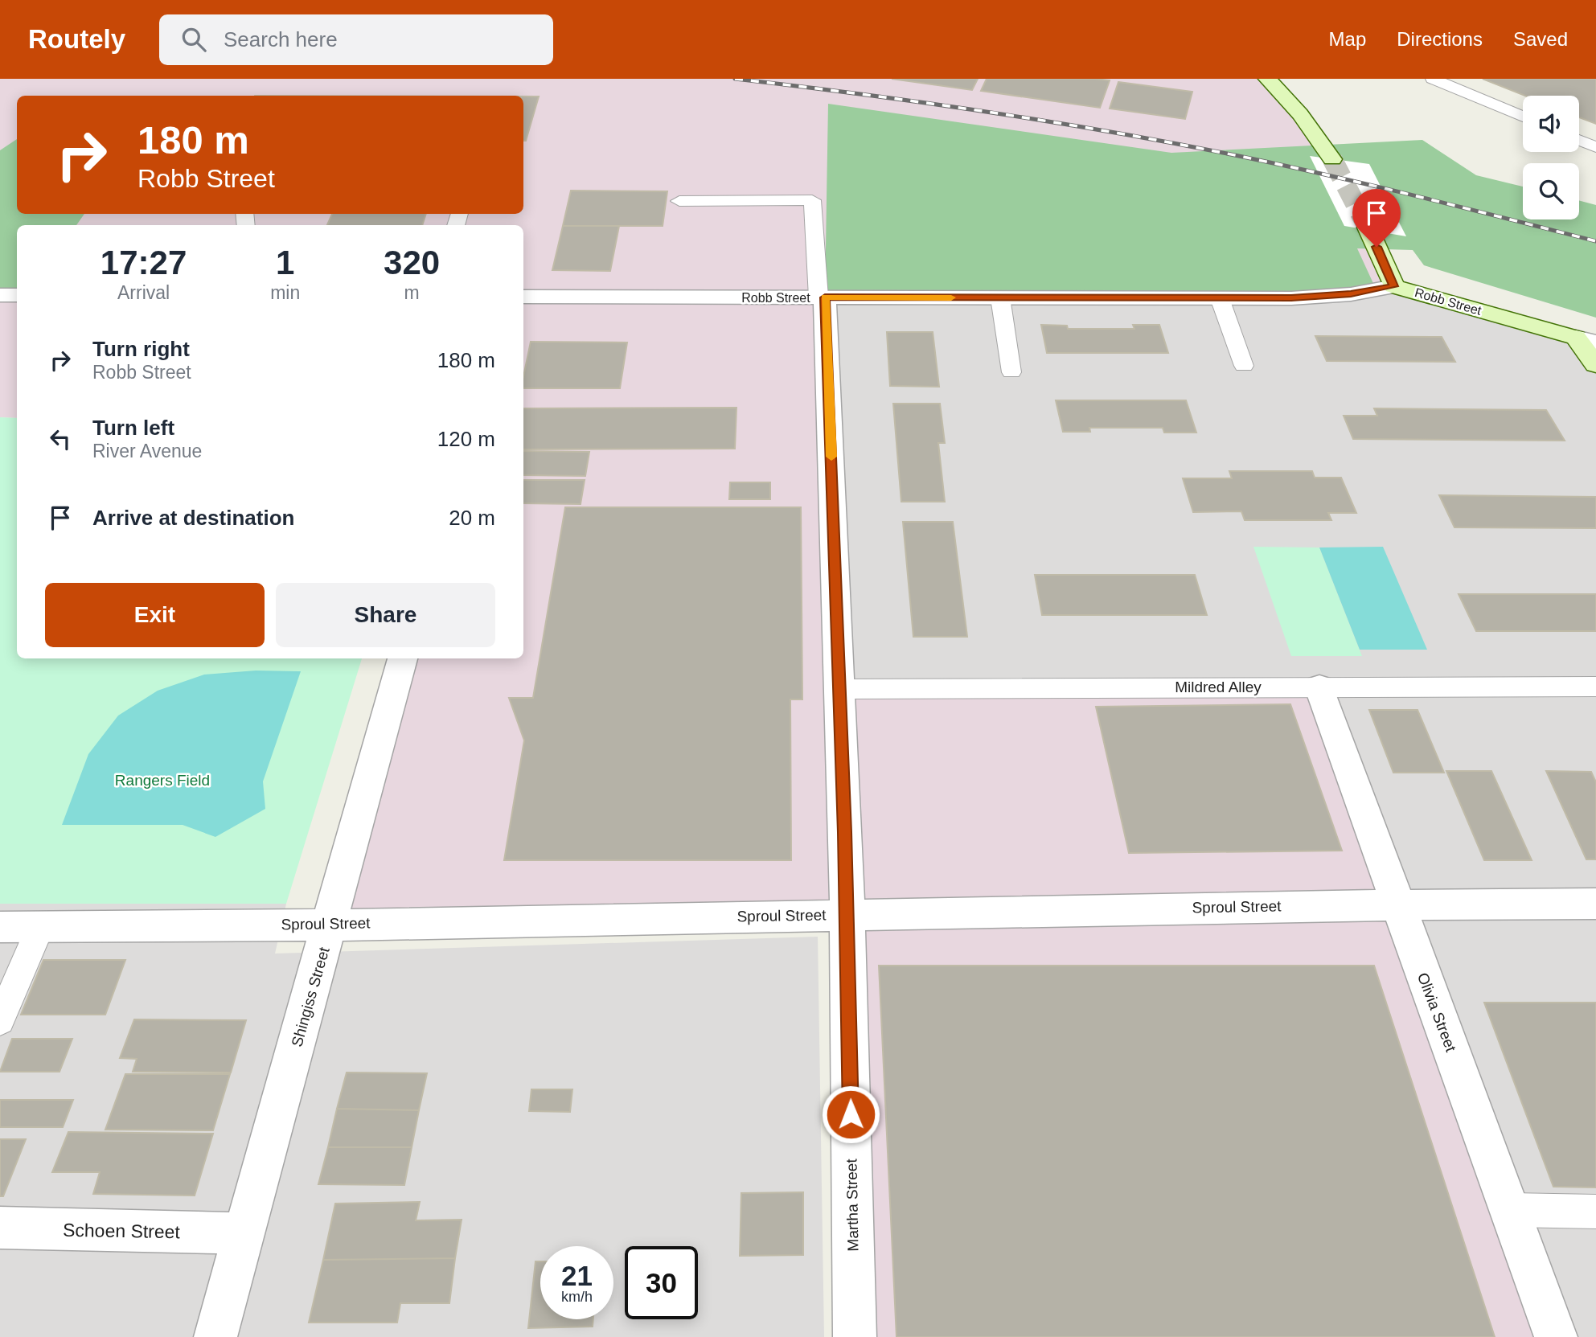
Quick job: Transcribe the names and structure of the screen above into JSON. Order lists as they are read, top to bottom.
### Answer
{
  "streets": {
    "street": [
      "Robb Street",
      "Sproul Street",
      "Shingiss Street",
      "Olivia Street",
      "Martha Street",
      "Schoen Street"
    ],
    "lane": ["Mildred Alley"]
  },
  "crossings": [
    ["Robb Street", "Martha Street"],
    ["Mildred Alley", "Olivia Street"],
    ["Mildred Alley", "Martha Street"],
    ["Sproul Street", "Shingiss Street"],
    ["Sproul Street", "Olivia Street"],
    ["Sproul Street", "Martha Street"],
    ["Shingiss Street", "Schoen Street"]
  ],
  "parks": ["Rangers Field"],
  "page": {
    "header": "Routely",
    "search": "Search here",
    "nav": ["Map", "Directions", "Saved"],
    "turn": ["180 m", "Robb Street"],
    "eta": [
      "17:27",
      "Arrival",
      "1",
      "min",
      "320",
      "m"
    ],
    "list": [
      {
        "name": "Turn right",
        "note": "Robb Street",
        "value": "180 m"
      },
      {
        "name": "Turn left",
        "note": "River Avenue",
        "value": "120 m"
      },
      {
        "name": "Arrive at destination",
        "value": "20 m"
      }
    ],
    "buttons": ["Exit", "Share"],
    "speed": "21 km/h",
    "limit": "30"
  }
}
